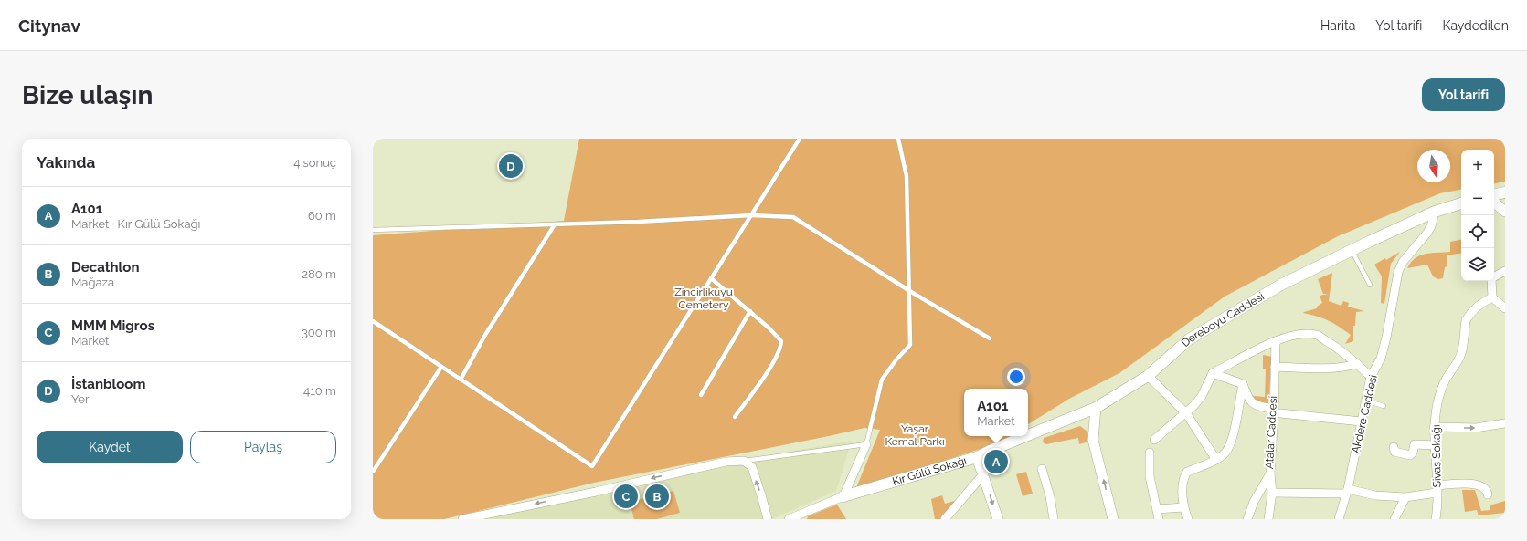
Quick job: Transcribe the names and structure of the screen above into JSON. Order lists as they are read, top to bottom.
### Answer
{
  "streets": {
    "main road": ["Dereboyu Caddesi", "Kır Gülü Sokağı"],
    "street": ["Akdere Caddesi", "Atalar Caddesi", "Sivas Sokağı"]
  },
  "crossings": [
    ["Dereboyu Caddesi", "Akdere Caddesi"],
    ["Dereboyu Caddesi", "Kır Gülü Sokağı"]
  ],
  "parks": ["Zincirlikuyu Cemetery", "Yaşar Kemal Parkı"],
  "north": "bottom",
  "page": {
    "header": "Citynav",
    "nav": ["Harita", "Yol tarifi", "Kaydedilen"],
    "buttons": [
      "Yol tarifi",
      ["Kaydet", "Paylaş"]
    ],
    "title": "Bize ulaşın",
    "heading": ["Yakında", "4 sonuç"],
    "map_buttons": ["+", "−"],
    "pins": [
      "D",
      "A",
      "B",
      "C"
    ],
    "list": [
      {
        "mark": "A",
        "name": "A101",
        "note": "Market · Kır Gülü Sokağı",
        "value": "60 m"
      },
      {
        "mark": "B",
        "name": "Decathlon",
        "note": "Mağaza",
        "value": "280 m"
      },
      {
        "mark": "C",
        "name": "MMM Migros",
        "note": "Market",
        "value": "300 m"
      },
      {
        "mark": "D",
        "name": "İstanbloom",
        "note": "Yer",
        "value": "410 m"
      }
    ],
    "popup": ["A101", "Market"]
  }
}
